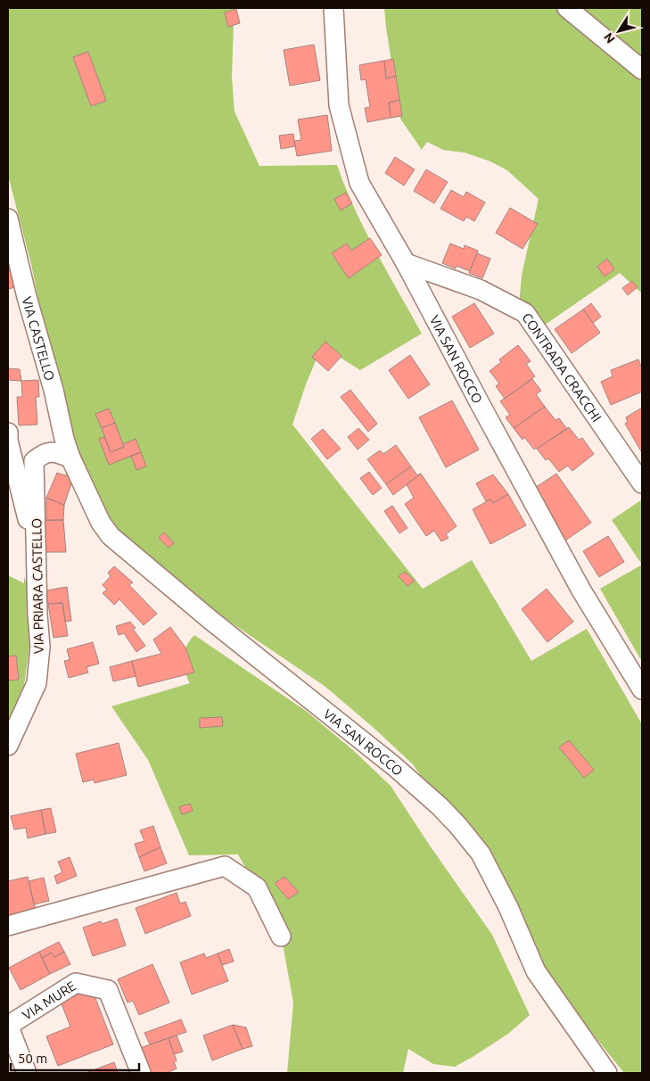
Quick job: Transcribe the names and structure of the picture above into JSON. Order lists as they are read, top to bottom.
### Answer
{
  "streets": {
    "street": [
      "VIA CASTELLO",
      "VIA SAN ROCCO",
      "CONTRADA CRACCHI",
      "VIA PRIARA CASTELLO",
      "VIA MURE"
    ]
  },
  "crossings": [
    ["VIA CASTELLO", "VIA SAN ROCCO"],
    ["VIA CASTELLO", "VIA PRIARA CASTELLO"],
    ["VIA SAN ROCCO", "CONTRADA CRACCHI"],
    ["VIA SAN ROCCO", "VIA PRIARA CASTELLO"]
  ],
  "scale_bar": "50 m",
  "north": "bottom left"
}
